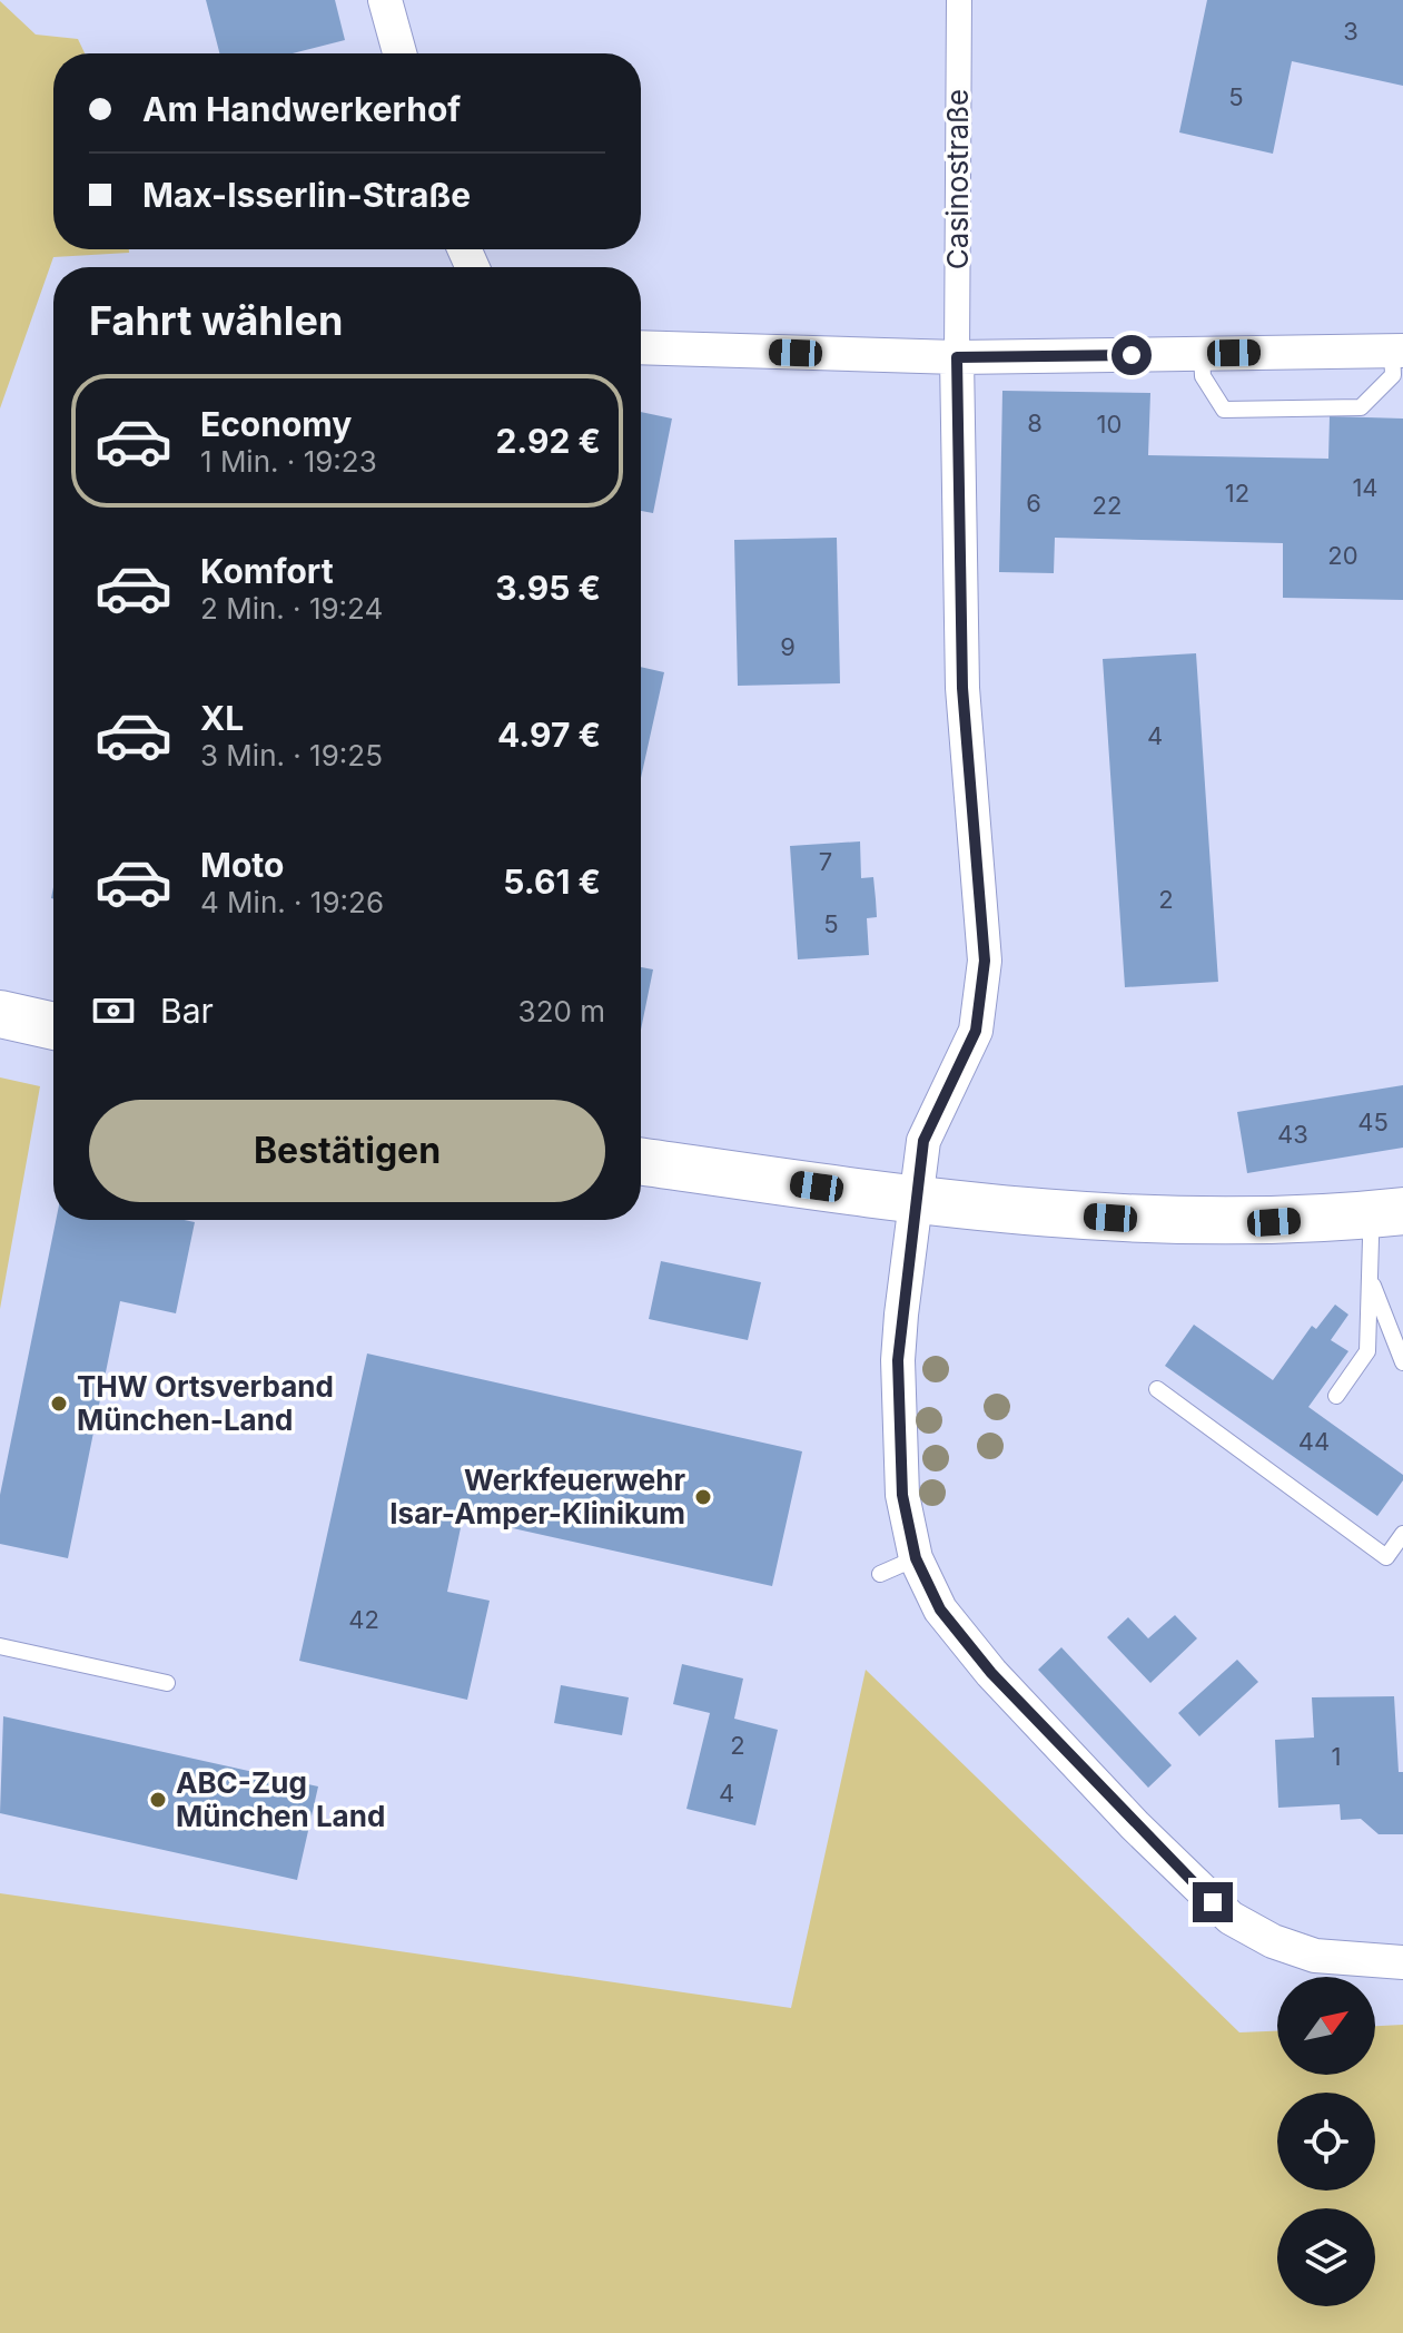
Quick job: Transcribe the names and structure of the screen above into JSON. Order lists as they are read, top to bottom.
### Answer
{
  "streets": {
    "street": ["Casinostraße"]
  },
  "places": ["THW Ortsverband München-Land", "Werkfeuerwehr Isar-Amper-Klinikum", "ABC-Zug München Land"],
  "house_numbers": [
    "3",
    "5",
    "8",
    "10",
    "14",
    "12",
    "6",
    "22",
    "20",
    "9",
    "4",
    "7",
    "2",
    "5",
    "45",
    "43",
    "44",
    "42",
    "2",
    "1",
    "4"
  ],
  "north": "top right",
  "page": {
    "banner": ["Am Handwerkerhof", "Max-Isserlin-Straße"],
    "heading": "Fahrt wählen",
    "list": [
      {
        "name": "Economy",
        "note": "1 Min. · 19:23",
        "value": "2.92 €"
      },
      {
        "name": "Komfort",
        "note": "2 Min. · 19:24",
        "value": "3.95 €"
      },
      {
        "name": "XL",
        "note": "3 Min. · 19:25",
        "value": "4.97 €"
      },
      {
        "name": "Moto",
        "note": "4 Min. · 19:26",
        "value": "5.61 €"
      }
    ],
    "pay": ["Bar", "320 m"],
    "buttons": "Bestätigen"
  }
}
